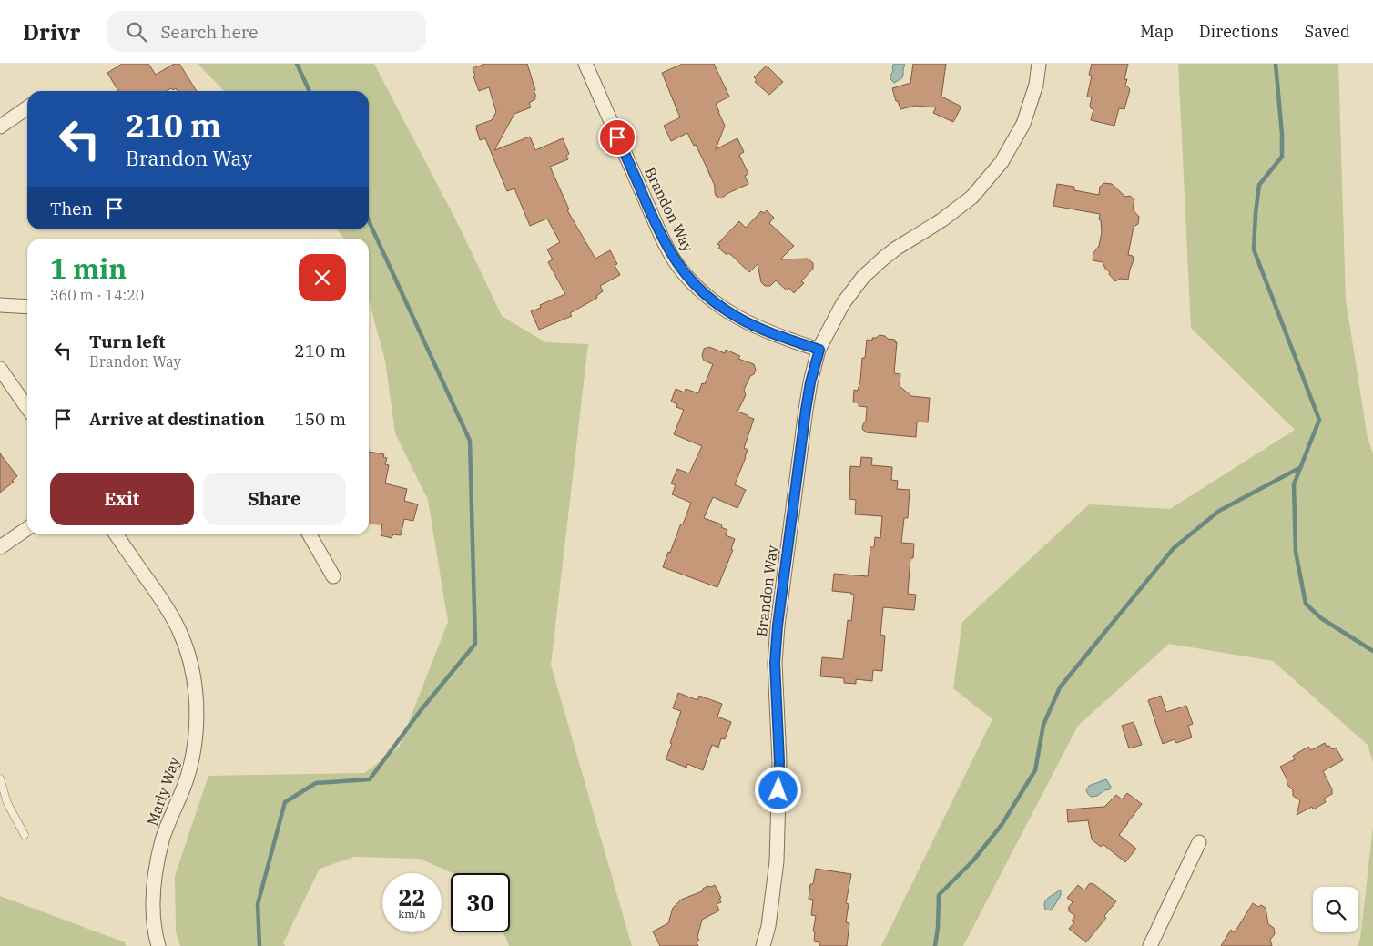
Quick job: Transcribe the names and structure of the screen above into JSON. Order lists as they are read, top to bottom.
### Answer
{
  "streets": {
    "street": ["Brandon Way", "Marly Way"]
  },
  "page": {
    "header": "Drivr",
    "search": "Search here",
    "nav": ["Map", "Directions", "Saved"],
    "turn": ["210 m", "Brandon Way"],
    "then": "Then",
    "heading": ["1 min", "360 m · 14:20"],
    "list": [
      {
        "name": "Turn left",
        "note": "Brandon Way",
        "value": "210 m"
      },
      {
        "name": "Arrive at destination",
        "value": "150 m"
      }
    ],
    "buttons": ["Exit", "Share"],
    "speed": "22 km/h",
    "limit": "30"
  }
}
